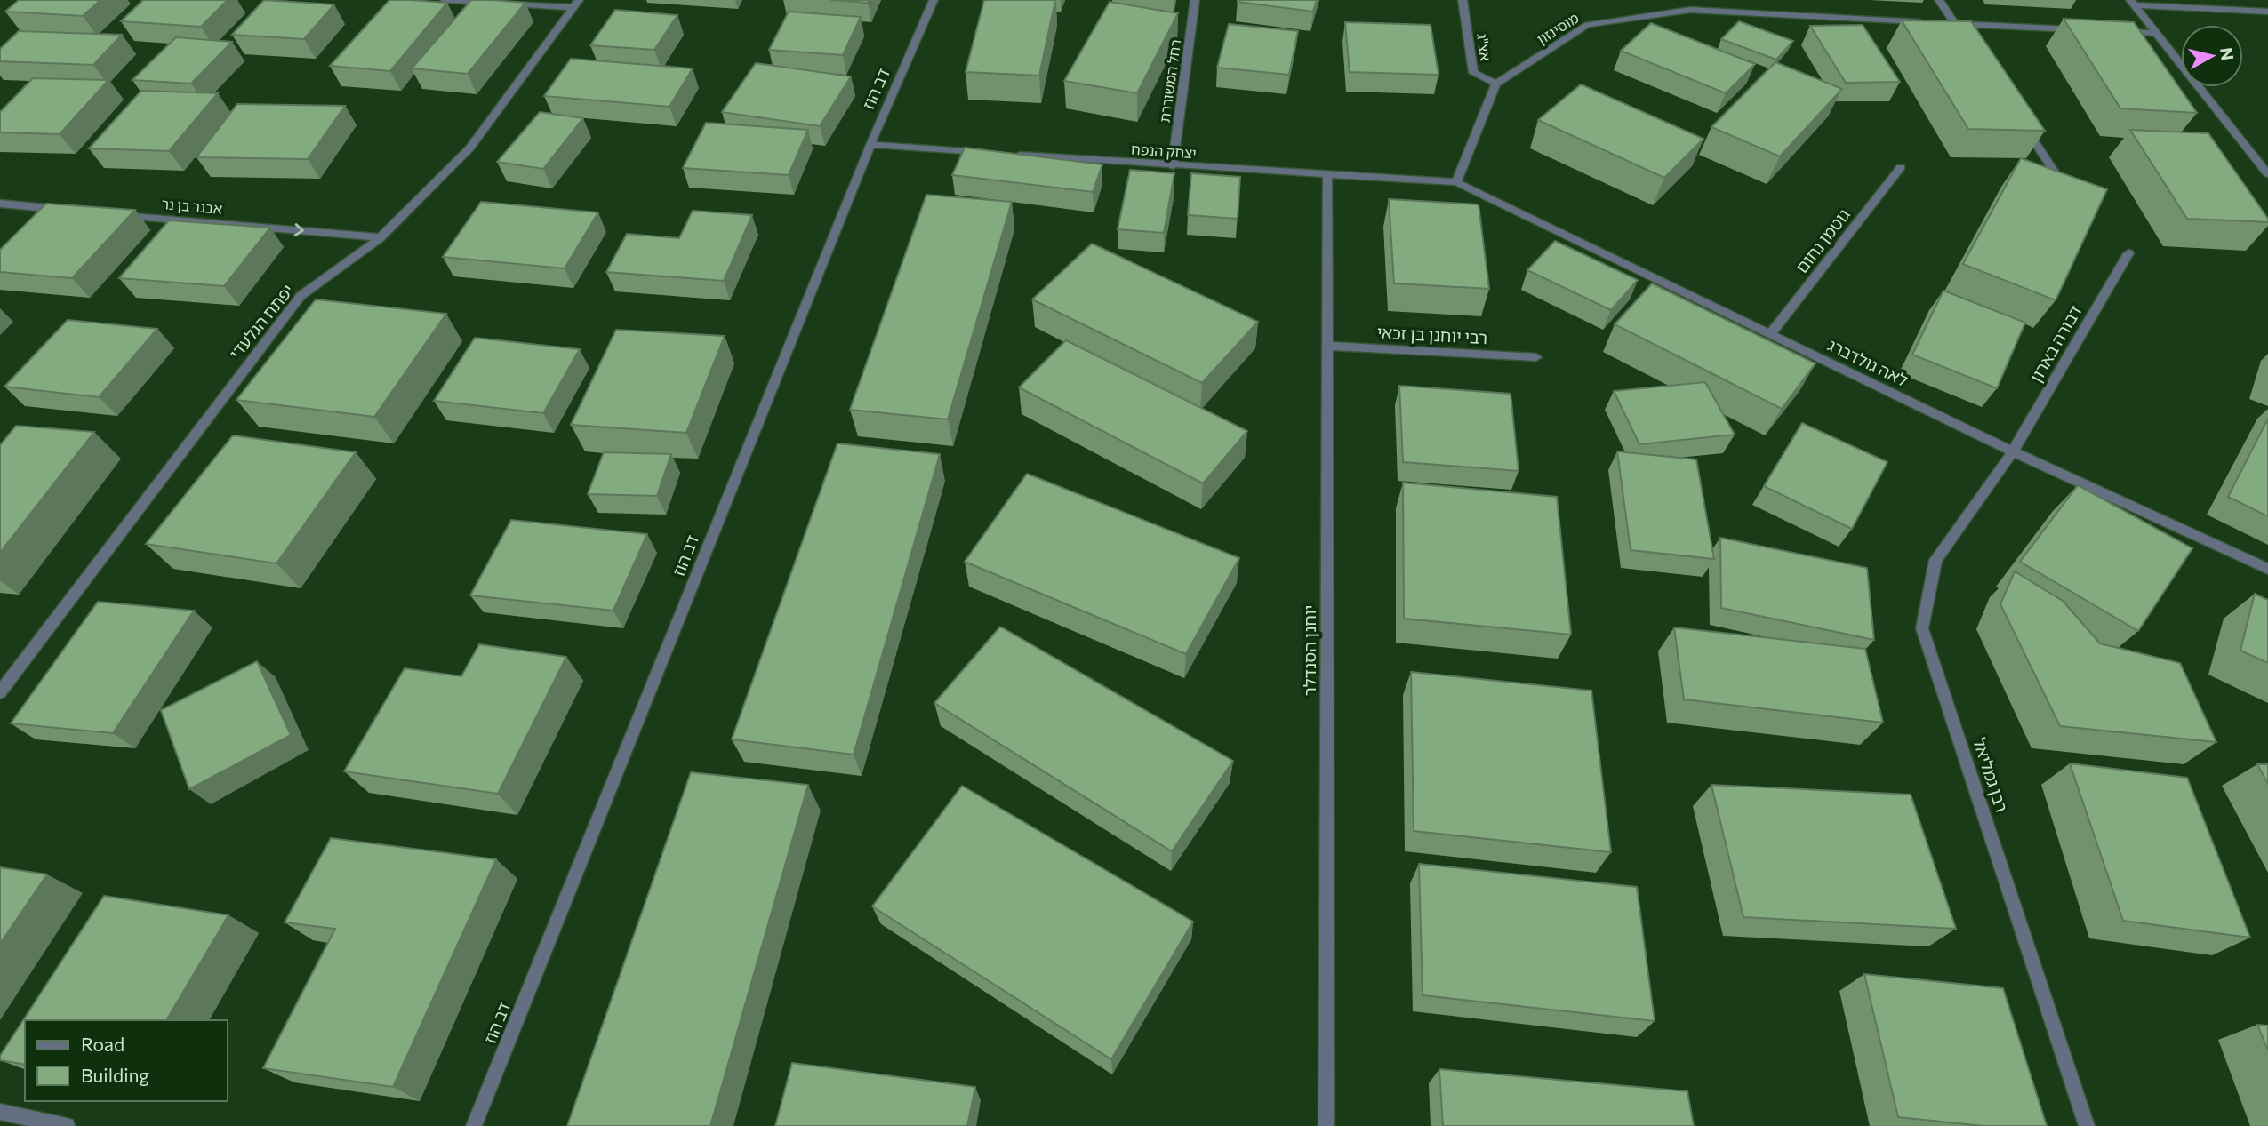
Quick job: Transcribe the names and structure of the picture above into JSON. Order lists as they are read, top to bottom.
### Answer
{
  "streets": {
    "street": [
      "מוסינזון",
      "אצ\"ג",
      "רחל המשוררת",
      "דב הוז",
      "יצחק הנפח",
      "אבנר בן נר",
      "גוטמן נחום",
      "יפתח הגלעדי",
      "רבי יוחנן בן זכאי",
      "דבורה בארון",
      "לאה גולדברג",
      "יוחנן הסנדלר",
      "רבן גמליאל"
    ]
  },
  "crossings": [
    ["מוסינזון", "אצ\"ג"],
    ["רחל המשוררת", "יצחק הנפח"],
    ["יצחק הנפח", "לאה גולדברג"],
    ["יצחק הנפח", "יוחנן הסנדלר"],
    ["אבנר בן נר", "יפתח הגלעדי"],
    ["גוטמן נחום", "לאה גולדברג"],
    ["רבי יוחנן בן זכאי", "יוחנן הסנדלר"],
    ["דבורה בארון", "לאה גולדברג"],
    ["דבורה בארון", "רבן גמליאל"],
    ["לאה גולדברג", "רבן גמליאל"]
  ],
  "one_way": ["אבנר בן נר"],
  "legend": ["Road", "Building"],
  "north": "right"
}
